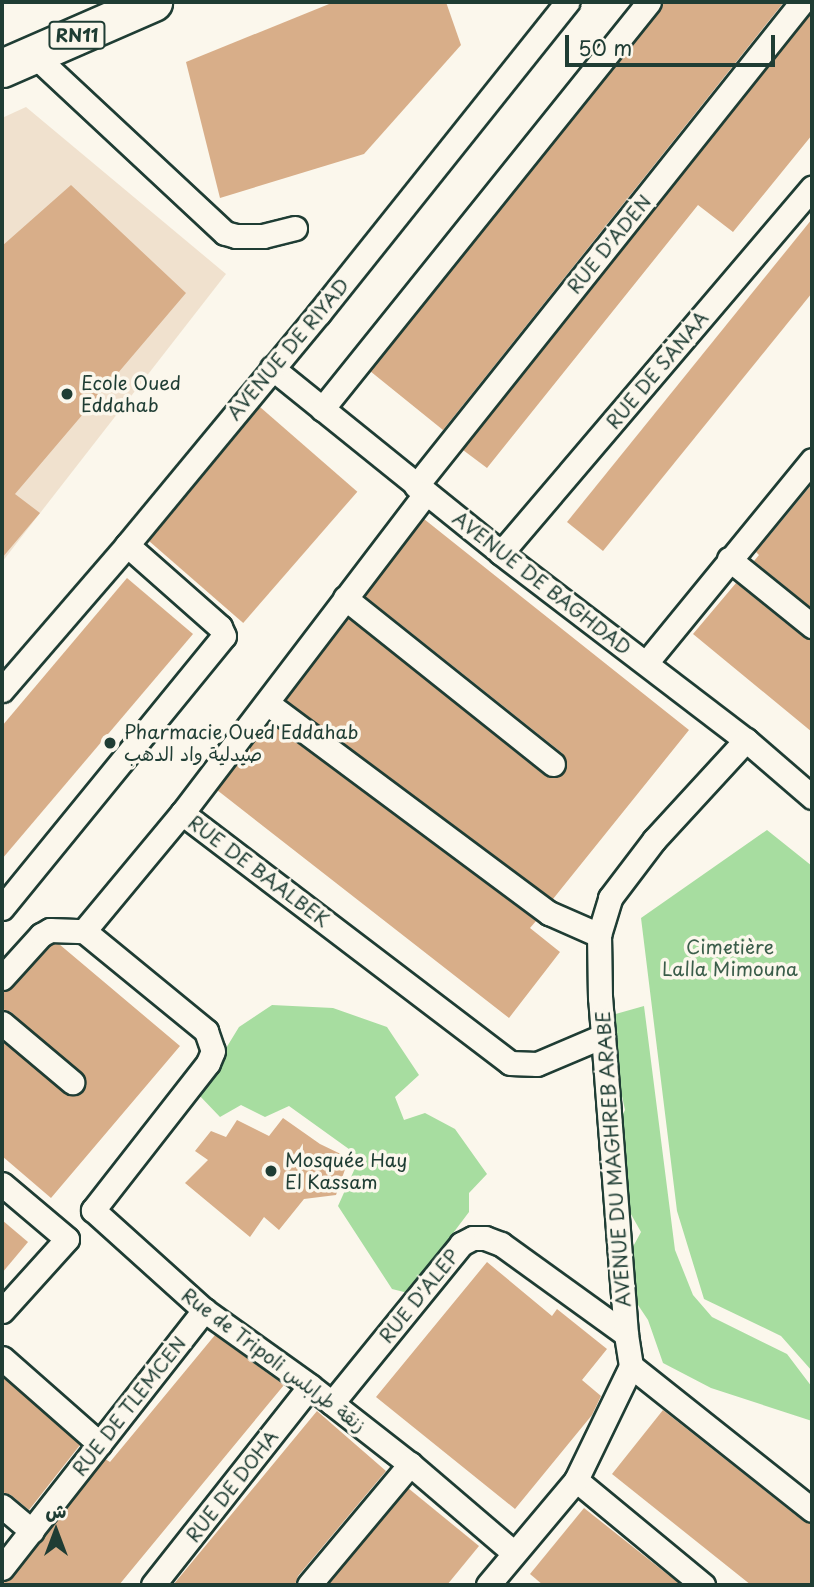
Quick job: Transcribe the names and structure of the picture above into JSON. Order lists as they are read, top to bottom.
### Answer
{
  "streets": {
    "main road": ["RN11"],
    "street": [
      "RUE D'ADEN",
      "AVENUE DE RIYAD",
      "RUE DE SANAA",
      "AVENUE DE BAGHDAD",
      "RUE DE BAALBEK",
      "AVENUE DU MAGHREB ARABE",
      "RUE D'ALEP",
      "Rue de Tripoli زنقة طرابلس",
      "RUE DE TLEMCEN",
      "RUE DE DOHA"
    ]
  },
  "crossings": [
    ["RUE D'ADEN", "AVENUE DE BAGHDAD"],
    ["RUE D'ADEN", "RUE DE BAALBEK"],
    ["AVENUE DE RIYAD", "AVENUE DE BAGHDAD"],
    ["RUE DE SANAA", "AVENUE DE BAGHDAD"],
    ["AVENUE DE BAGHDAD", "RUE DE BAALBEK"],
    ["AVENUE DE BAGHDAD", "AVENUE DU MAGHREB ARABE"],
    ["RUE DE BAALBEK", "AVENUE DU MAGHREB ARABE"],
    ["AVENUE DU MAGHREB ARABE", "RUE D'ALEP"],
    ["RUE D'ALEP", "Rue de Tripoli زنقة طرابلس"],
    ["Rue de Tripoli زنقة طرابلس", "RUE DE TLEMCEN"],
    ["Rue de Tripoli زنقة طرابلس", "RUE DE DOHA"]
  ],
  "parks": ["Cimetière Lalla Mimouna"],
  "places": ["Ecole Oued Eddahab", "Pharmacie Oued Eddahab صيدلية واد الدهب", "Mosquée Hay El Kassam"],
  "scale_bar": "50 m",
  "north": "top"
}
